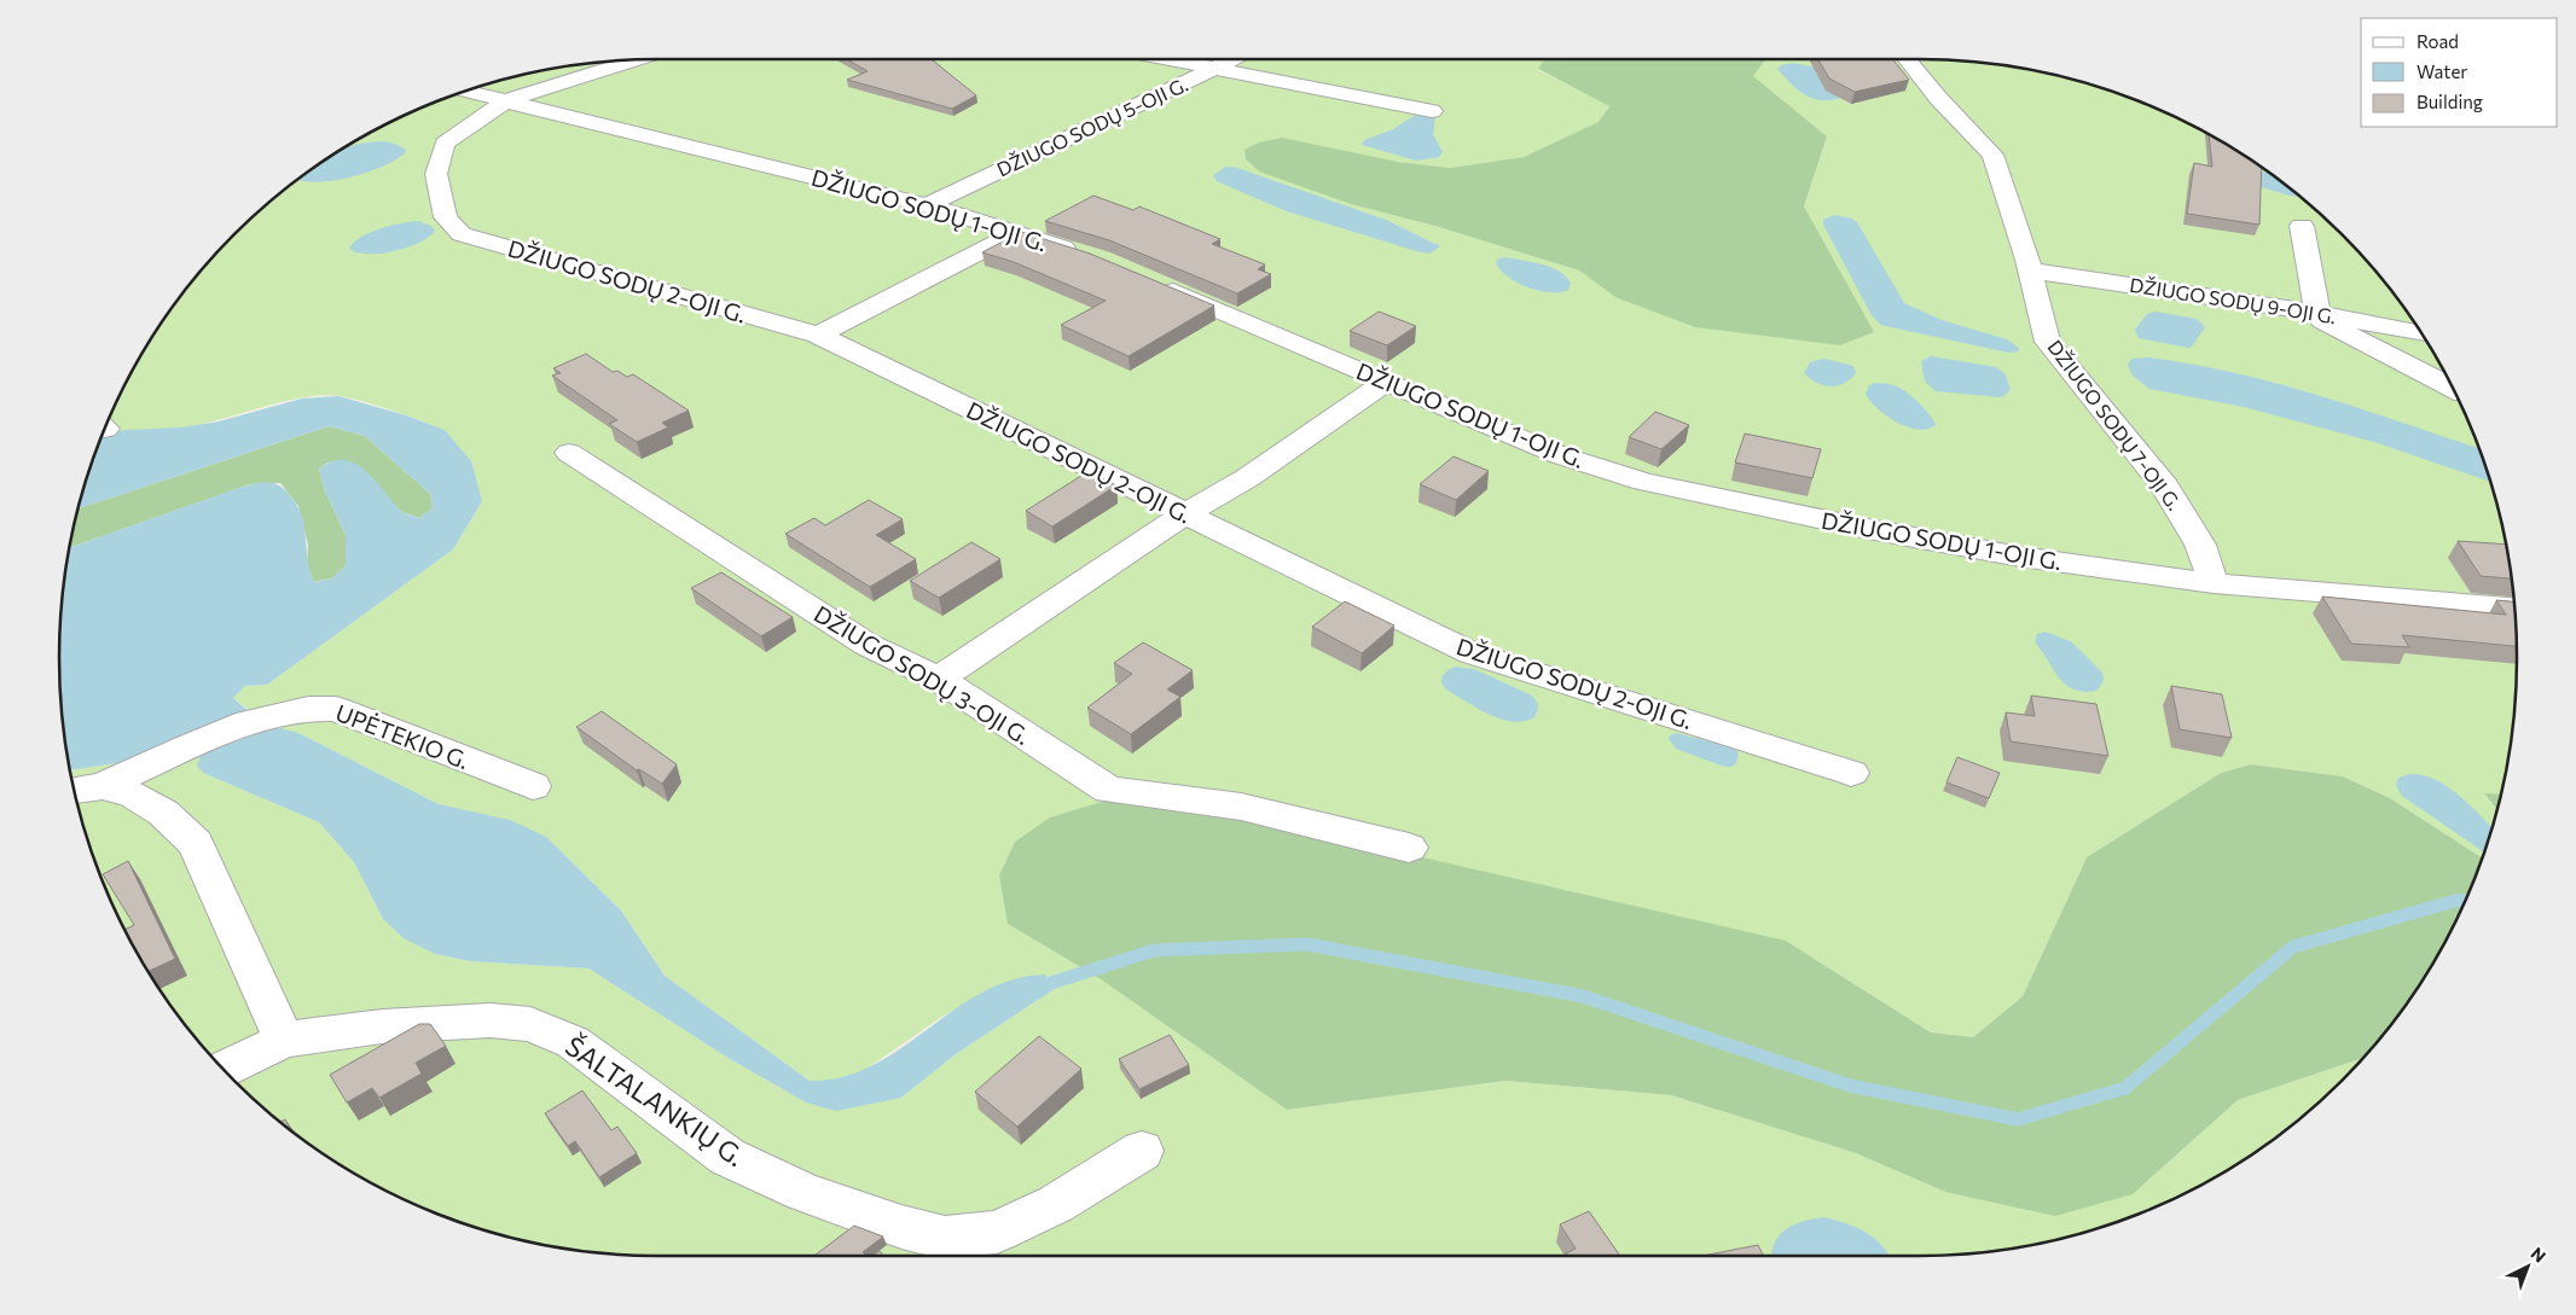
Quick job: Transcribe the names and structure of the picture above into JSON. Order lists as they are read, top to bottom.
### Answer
{
  "streets": {
    "street": [
      "DŽIUGO SODŲ 5-OJI G.",
      "DŽIUGO SODŲ 1-OJI G.",
      "DŽIUGO SODŲ 2-OJI G.",
      "DŽIUGO SODŲ 9-OJI G.",
      "DŽIUGO SODŲ 7-OJI G.",
      "DŽIUGO SODŲ 3-OJI G.",
      "UPĖTEKIO G.",
      "ŠALTALANKIŲ G."
    ]
  },
  "crossings": [
    ["DŽIUGO SODŲ 5-OJI G.", "DŽIUGO SODŲ 1-OJI G."],
    ["DŽIUGO SODŲ 1-OJI G.", "DŽIUGO SODŲ 2-OJI G."],
    ["DŽIUGO SODŲ 1-OJI G.", "DŽIUGO SODŲ 7-OJI G."],
    ["DŽIUGO SODŲ 9-OJI G.", "DŽIUGO SODŲ 7-OJI G."]
  ],
  "legend": ["Road", "Water", "Building"],
  "north": "top right"
}
